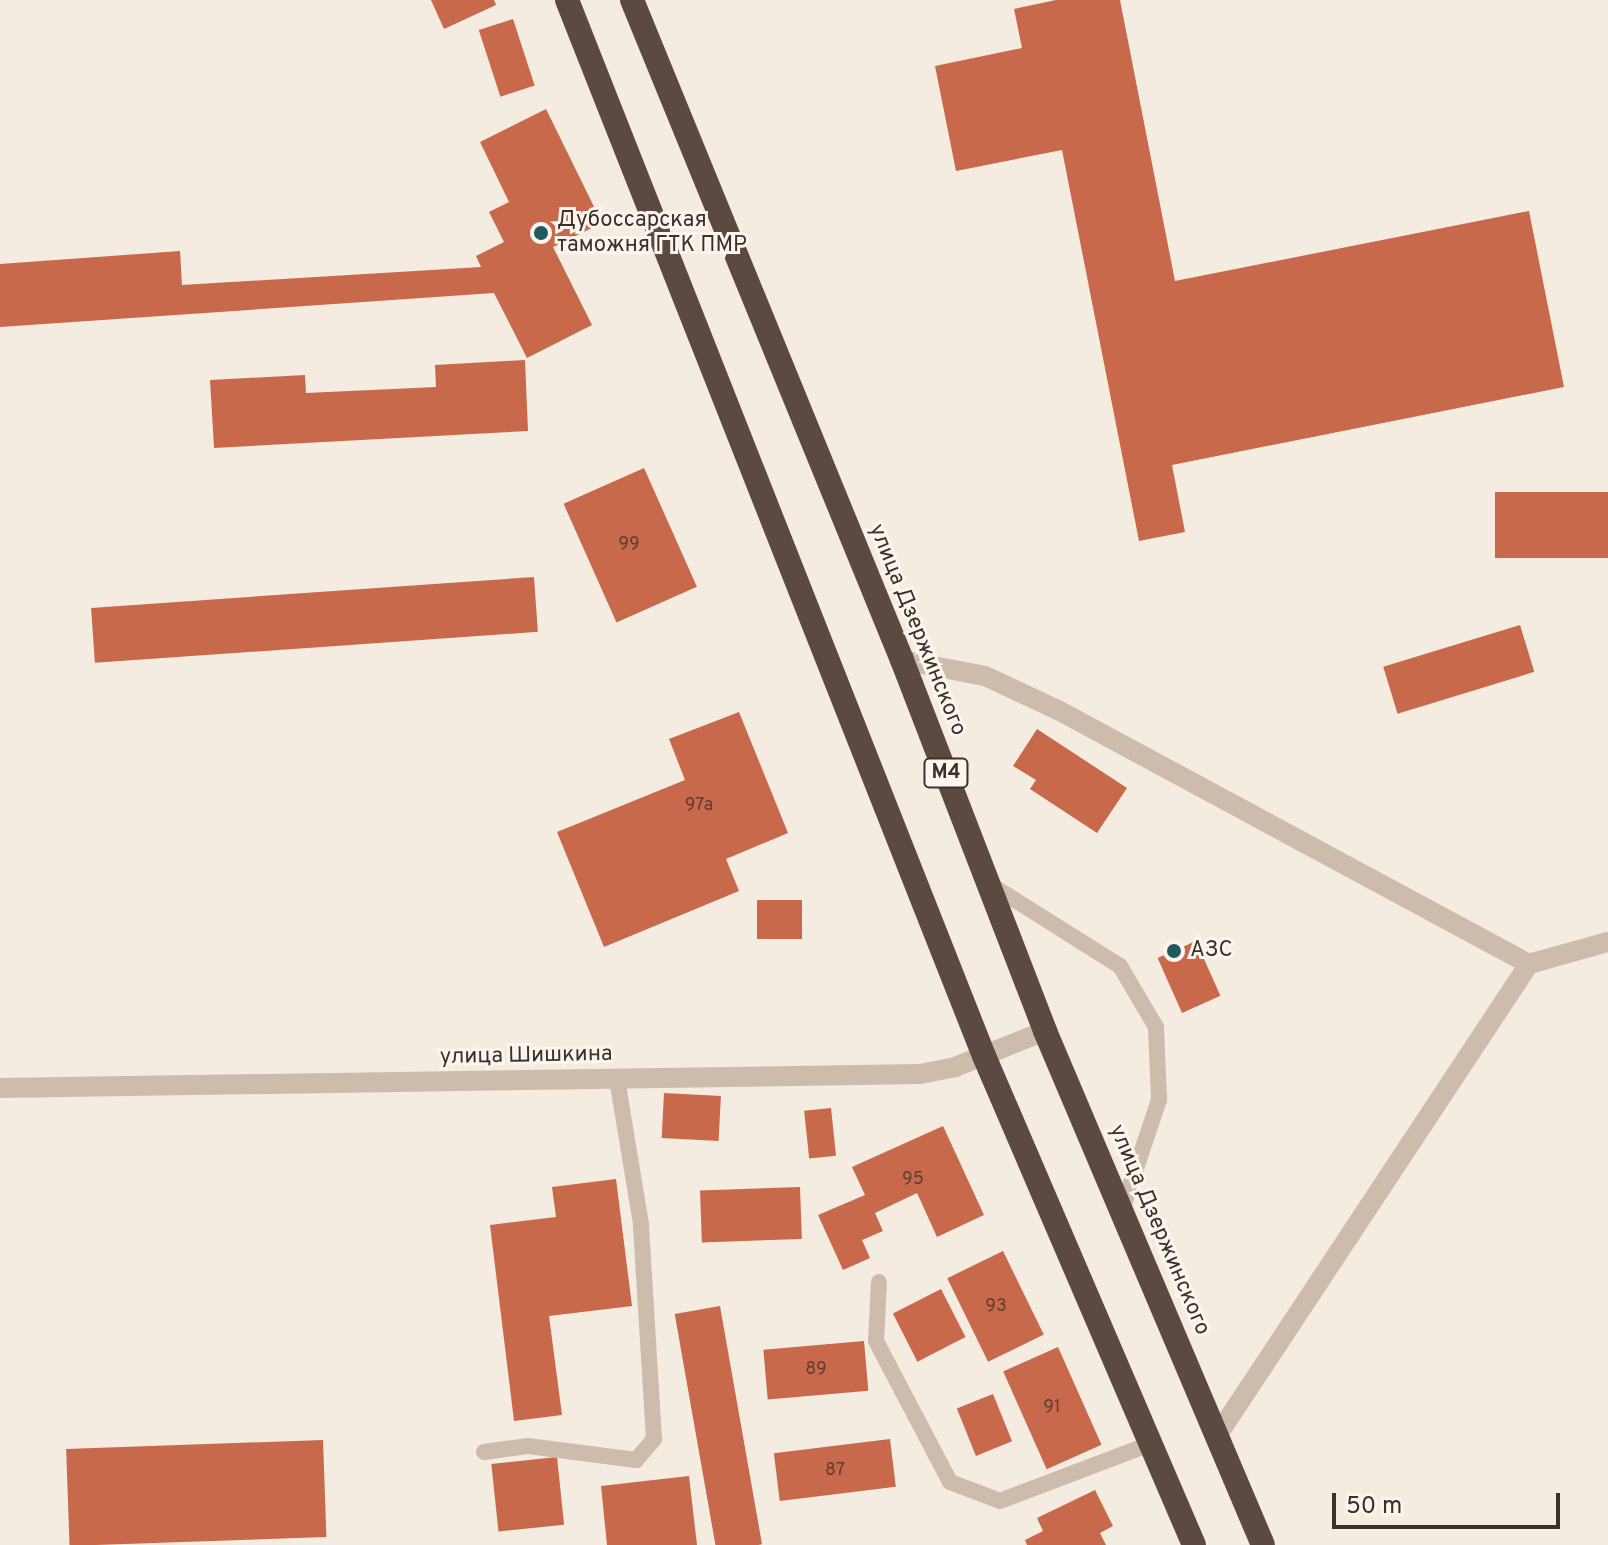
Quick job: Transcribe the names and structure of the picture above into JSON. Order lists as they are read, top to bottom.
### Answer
{
  "streets": {
    "highway": ["улица Дзержинского", "M4"],
    "street": ["улица Шишкина"]
  },
  "crossings": [
    ["улица Дзержинского", "улица Шишкина"]
  ],
  "places": ["Дубоссарская таможня ГТК ПМР", "АЗС"],
  "house_numbers": [
    "99",
    "97а",
    "95",
    "93",
    "89",
    "91",
    "87"
  ],
  "scale_bar": "50 m"
}
